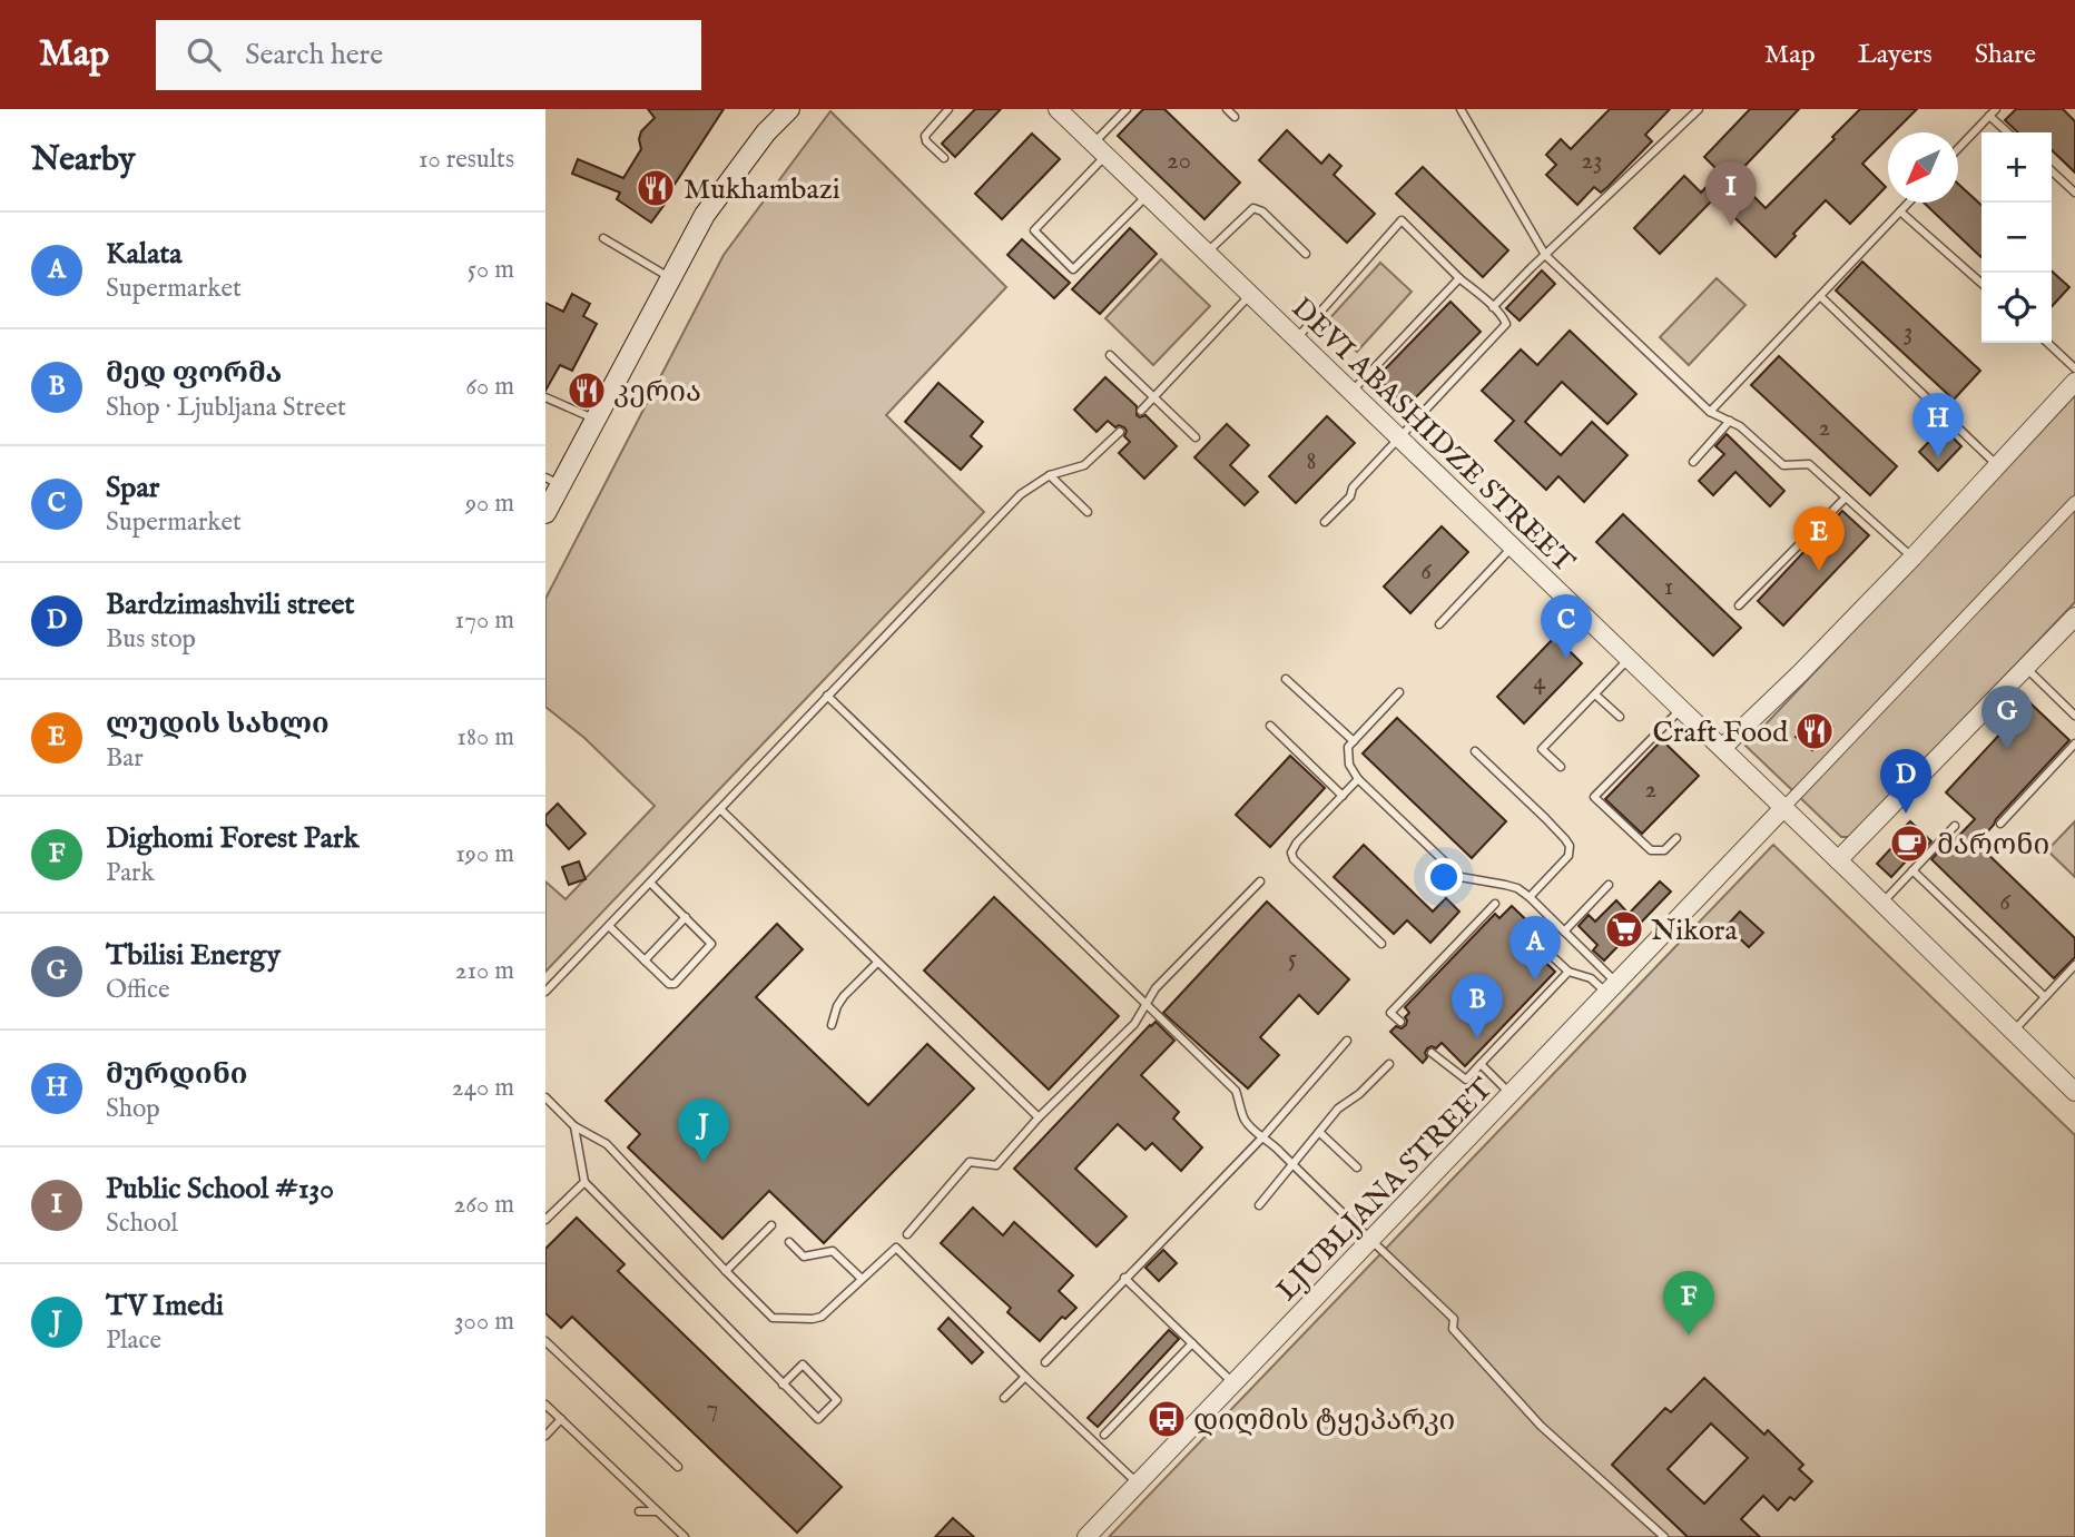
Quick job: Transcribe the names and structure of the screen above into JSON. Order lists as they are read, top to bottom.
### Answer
{
  "streets": {
    "street": ["DEVI ABASHIDZE STREET", "LJUBLJANA STREET"]
  },
  "crossings": [
    ["DEVI ABASHIDZE STREET", "LJUBLJANA STREET"]
  ],
  "places": {
    "restaurant": ["Mukhambazi", "კერია", "Craft Food"],
    "cafe": ["მარონი"],
    "supermarket": ["Nikora"],
    "bus stop": ["დიღმის ტყეპარკი"]
  },
  "house_numbers": [
    "20",
    "23",
    "3",
    "2",
    "8",
    "6",
    "1",
    "4",
    "2",
    "6",
    "5",
    "7"
  ],
  "north": "bottom left",
  "page": {
    "header": "Map",
    "search": "Search here",
    "nav": ["Map", "Layers", "Share"],
    "heading": ["Nearby", "10 results"],
    "map_buttons": ["+", "−"],
    "pins": [
      "I",
      "H",
      "E",
      "C",
      "G",
      "D",
      "A",
      "B",
      "J",
      "F"
    ],
    "list": [
      {
        "mark": "A",
        "name": "Kalata",
        "note": "Supermarket",
        "value": "50 m"
      },
      {
        "mark": "B",
        "name": "მედ ფორმა",
        "note": "Shop · Ljubljana Street",
        "value": "60 m"
      },
      {
        "mark": "C",
        "name": "Spar",
        "note": "Supermarket",
        "value": "90 m"
      },
      {
        "mark": "D",
        "name": "Bardzimashvili street",
        "note": "Bus stop",
        "value": "170 m"
      },
      {
        "mark": "E",
        "name": "ლუდის სახლი",
        "note": "Bar",
        "value": "180 m"
      },
      {
        "mark": "F",
        "name": "Dighomi Forest Park",
        "note": "Park",
        "value": "190 m"
      },
      {
        "mark": "G",
        "name": "Tbilisi Energy",
        "note": "Office",
        "value": "210 m"
      },
      {
        "mark": "H",
        "name": "მურდინი",
        "note": "Shop",
        "value": "240 m"
      },
      {
        "mark": "I",
        "name": "Public School #130",
        "note": "School",
        "value": "260 m"
      },
      {
        "mark": "J",
        "name": "TV Imedi",
        "note": "Place",
        "value": "300 m"
      }
    ]
  }
}
